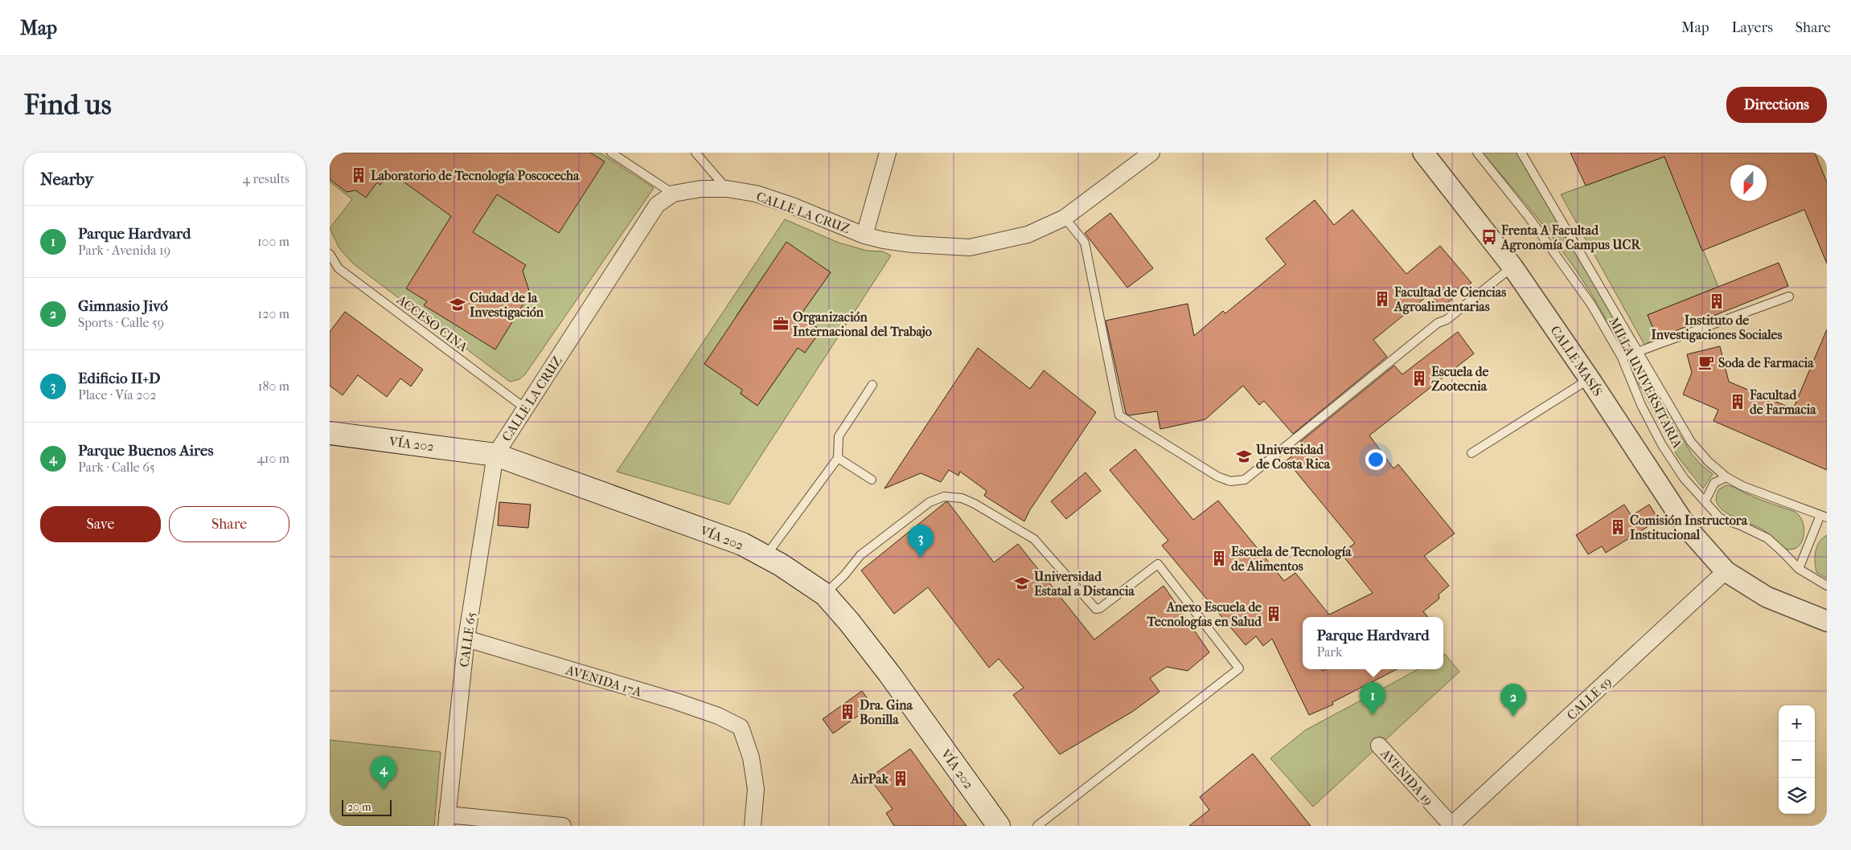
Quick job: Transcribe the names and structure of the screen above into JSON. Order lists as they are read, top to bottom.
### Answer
{
  "streets": {
    "main road": ["VÍA 202"],
    "street": [
      "CALLE LA CRUZ",
      "CALLE MASÍS",
      "CALLE 65",
      "AVENIDA 17A",
      "CALLE 59",
      "AVENIDA 19"
    ],
    "lane": ["ACCESO CINA", "MILLA UNIVERSITARIA"]
  },
  "crossings": [
    ["CALLE LA CRUZ", "ACCESO CINA"],
    ["CALLE LA CRUZ", "VÍA 202"],
    ["CALLE LA CRUZ", "CALLE 65"],
    ["CALLE MASÍS", "CALLE 59"],
    ["VÍA 202", "CALLE 65"],
    ["CALLE 65", "AVENIDA 17A"],
    ["CALLE 59", "AVENIDA 19"]
  ],
  "places": {
    "building": [
      "Laboratorio de Tecnología Poscocecha",
      "Facultad de Ciencias Agroalimentarias",
      "Instituto de Investigaciones Sociales",
      "Escuela de Zootecnia",
      "Facultad de Farmacia",
      "Comisión Instructora Institucional",
      "Escuela de Tecnología de Alimentos",
      "Anexo Escuela de Tecnologías en Salud",
      "Dra. Gina Bonilla",
      "AirPak"
    ],
    "bus stop": ["Frenta A Facultad Agronomía Campus UCR"],
    "school or university": ["Ciudad de la Investigación", "Universidad de Costa Rica", "Universidad Estatal a Distancia"],
    "office": ["Organización Internacional del Trabajo"],
    "cafe": ["Soda de Farmacia"]
  },
  "scale_bar": "20 m",
  "north": "bottom",
  "page": {
    "header": "Map",
    "nav": ["Map", "Layers", "Share"],
    "buttons": [
      "Directions",
      ["Save", "Share"]
    ],
    "title": "Find us",
    "heading": ["Nearby", "4 results"],
    "list": [
      {
        "mark": "1",
        "name": "Parque Hardvard",
        "note": "Park · Avenida 19",
        "value": "100 m"
      },
      {
        "mark": "2",
        "name": "Gimnasio Jivó",
        "note": "Sports · Calle 59",
        "value": "120 m"
      },
      {
        "mark": "3",
        "name": "Edificio II+D",
        "note": "Place · Vía 202",
        "value": "180 m"
      },
      {
        "mark": "4",
        "name": "Parque Buenos Aires",
        "note": "Park · Calle 65",
        "value": "410 m"
      }
    ],
    "pins": [
      "3",
      "1",
      "2",
      "4"
    ],
    "popup": ["Parque Hardvard", "Park"],
    "map_buttons": ["+", "−"],
    "scale": "20 m"
  }
}
